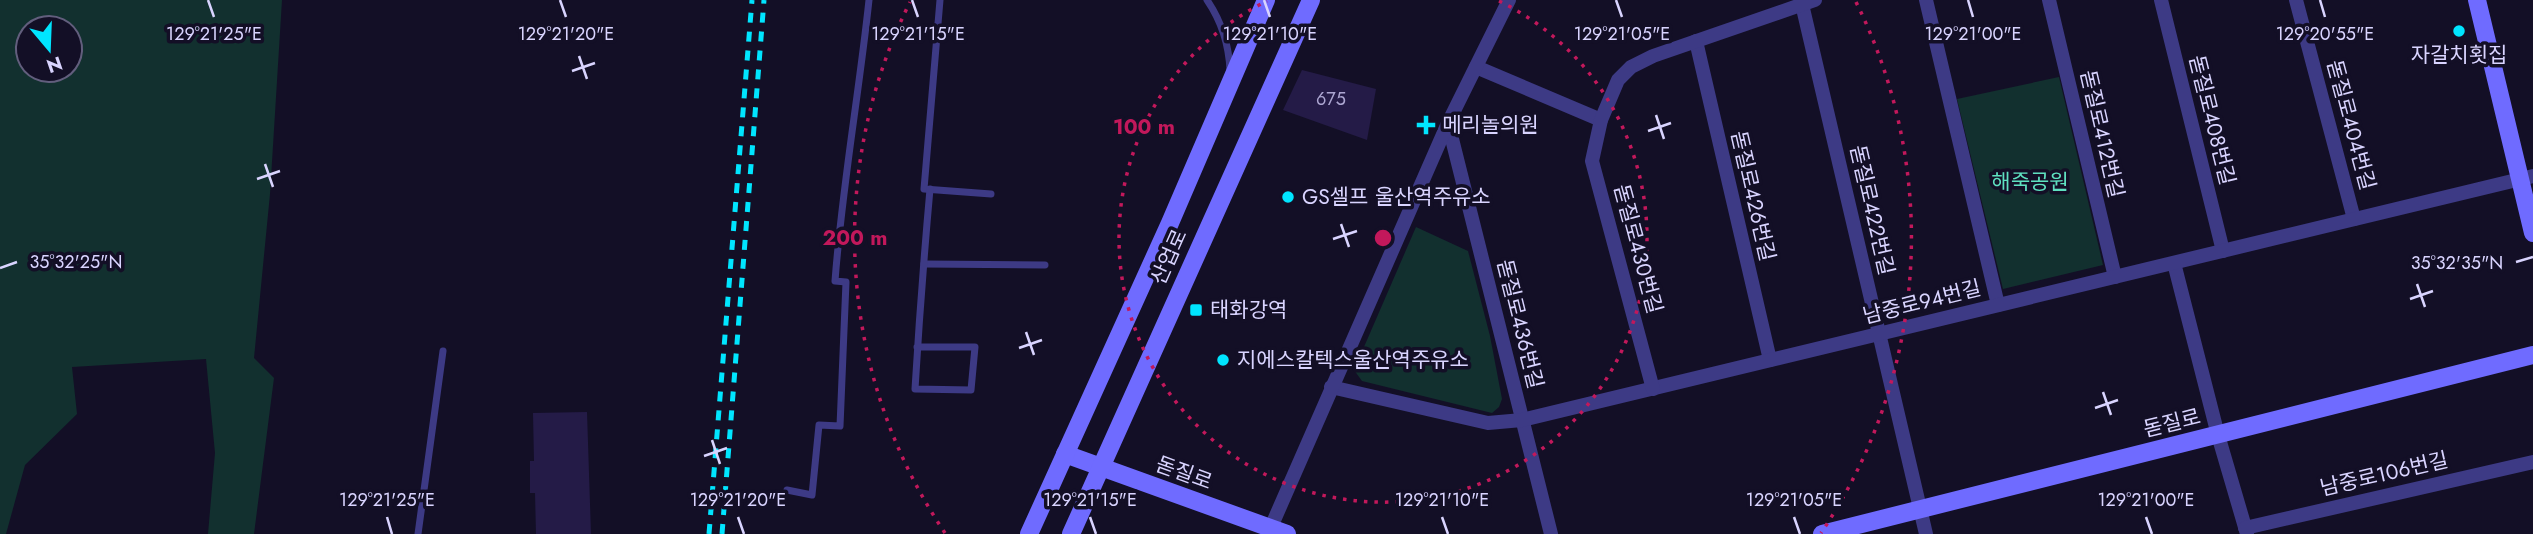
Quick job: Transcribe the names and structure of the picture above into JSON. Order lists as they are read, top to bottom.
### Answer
{
  "streets": {
    "main road": ["산업로", "돋질로"],
    "street": [
      "돋질로408번길",
      "돋질로404번길",
      "돋질로412번길",
      "돋질로426번길",
      "돋질로422번길",
      "돋질로430번길",
      "남중로94번길",
      "돋질로436번길",
      "남중로106번길"
    ]
  },
  "crossings": [
    ["돋질로408번길", "남중로94번길"],
    ["돋질로404번길", "남중로94번길"],
    ["돋질로412번길", "남중로94번길"],
    ["돋질로426번길", "돋질로430번길"],
    ["돋질로426번길", "남중로94번길"],
    ["돋질로422번길", "돋질로430번길"],
    ["돋질로422번길", "남중로94번길"],
    ["돋질로422번길", "돋질로"],
    ["돋질로430번길", "남중로94번길"],
    ["산업로", "돋질로"],
    ["남중로94번길", "돋질로436번길"]
  ],
  "parks": ["해죽공원"],
  "places": {
    "other": ["자갈치횟집", "GS셀프 울산역주유소", "지에스칼텍스울산역주유소"],
    "health": ["메리놀의원"],
    "transit": ["태화강역"]
  },
  "house_numbers": ["675"],
  "north": "bottom",
  "coordinates": [
    "129°21'15\"E",
    "129°21'25\"E",
    "129°21'20\"E",
    "129°21'10\"E",
    "129°21'05\"E",
    "129°21'00\"E",
    "129°20'55\"E",
    "35°32'25\"N",
    "35°32'35\"N"
  ],
  "rings": ["100 m", "200 m"]
}
